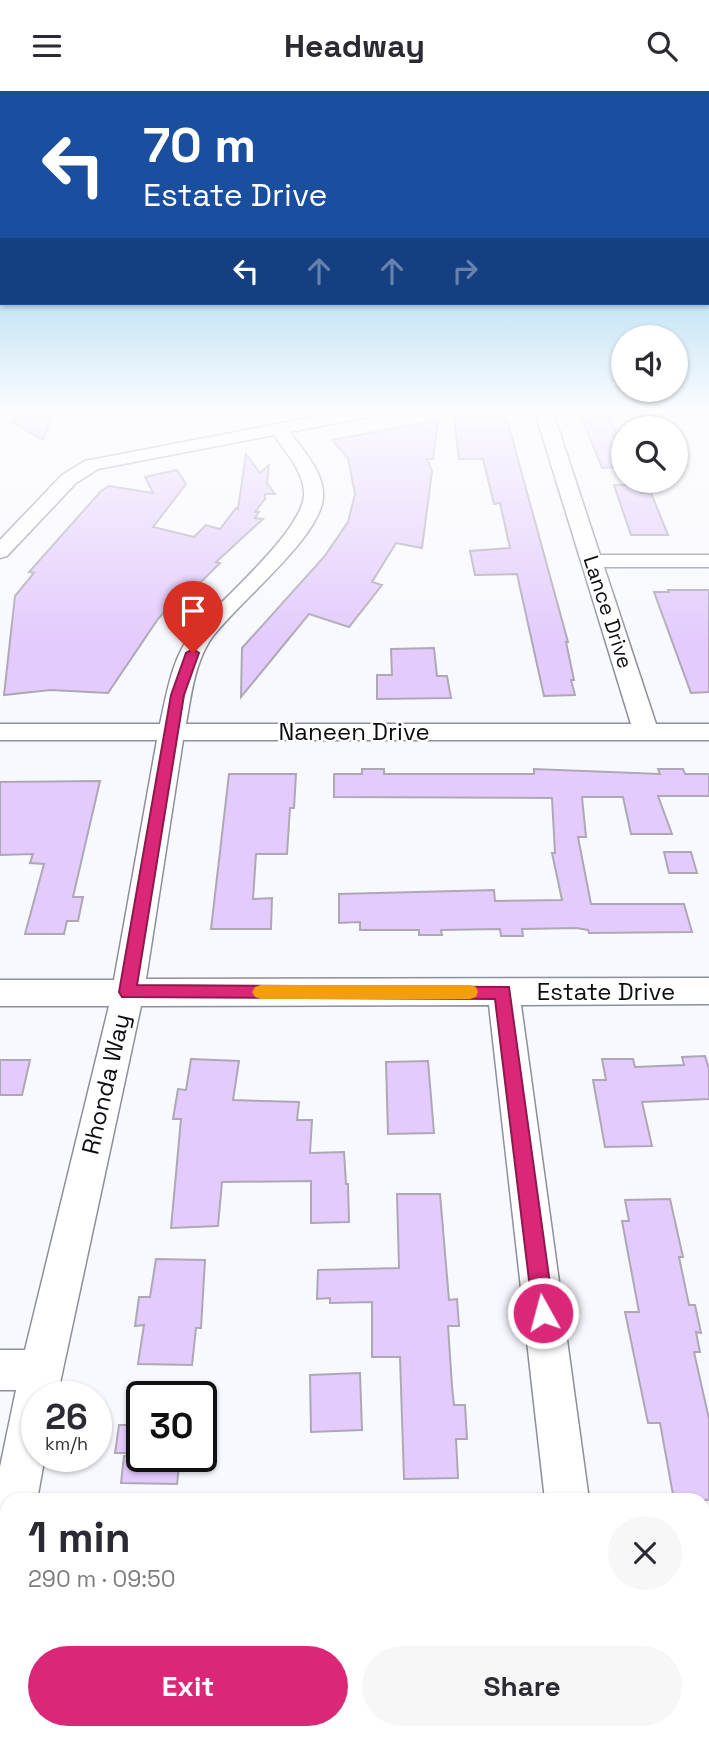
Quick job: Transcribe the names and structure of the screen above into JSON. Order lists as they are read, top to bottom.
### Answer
{
  "streets": {
    "street": [
      "Lance Drive",
      "Naneen Drive",
      "Estate Drive",
      "Rhonda Way"
    ]
  },
  "crossings": [
    ["Lance Drive", "Naneen Drive"],
    ["Naneen Drive", "Rhonda Way"],
    ["Estate Drive", "Rhonda Way"]
  ],
  "page": {
    "header": "Headway",
    "turn": ["70 m", "Estate Drive"],
    "speed": "26 km/h",
    "limit": "30",
    "heading": ["1 min", "290 m · 09:50"],
    "buttons": ["Exit", "Share"]
  }
}
